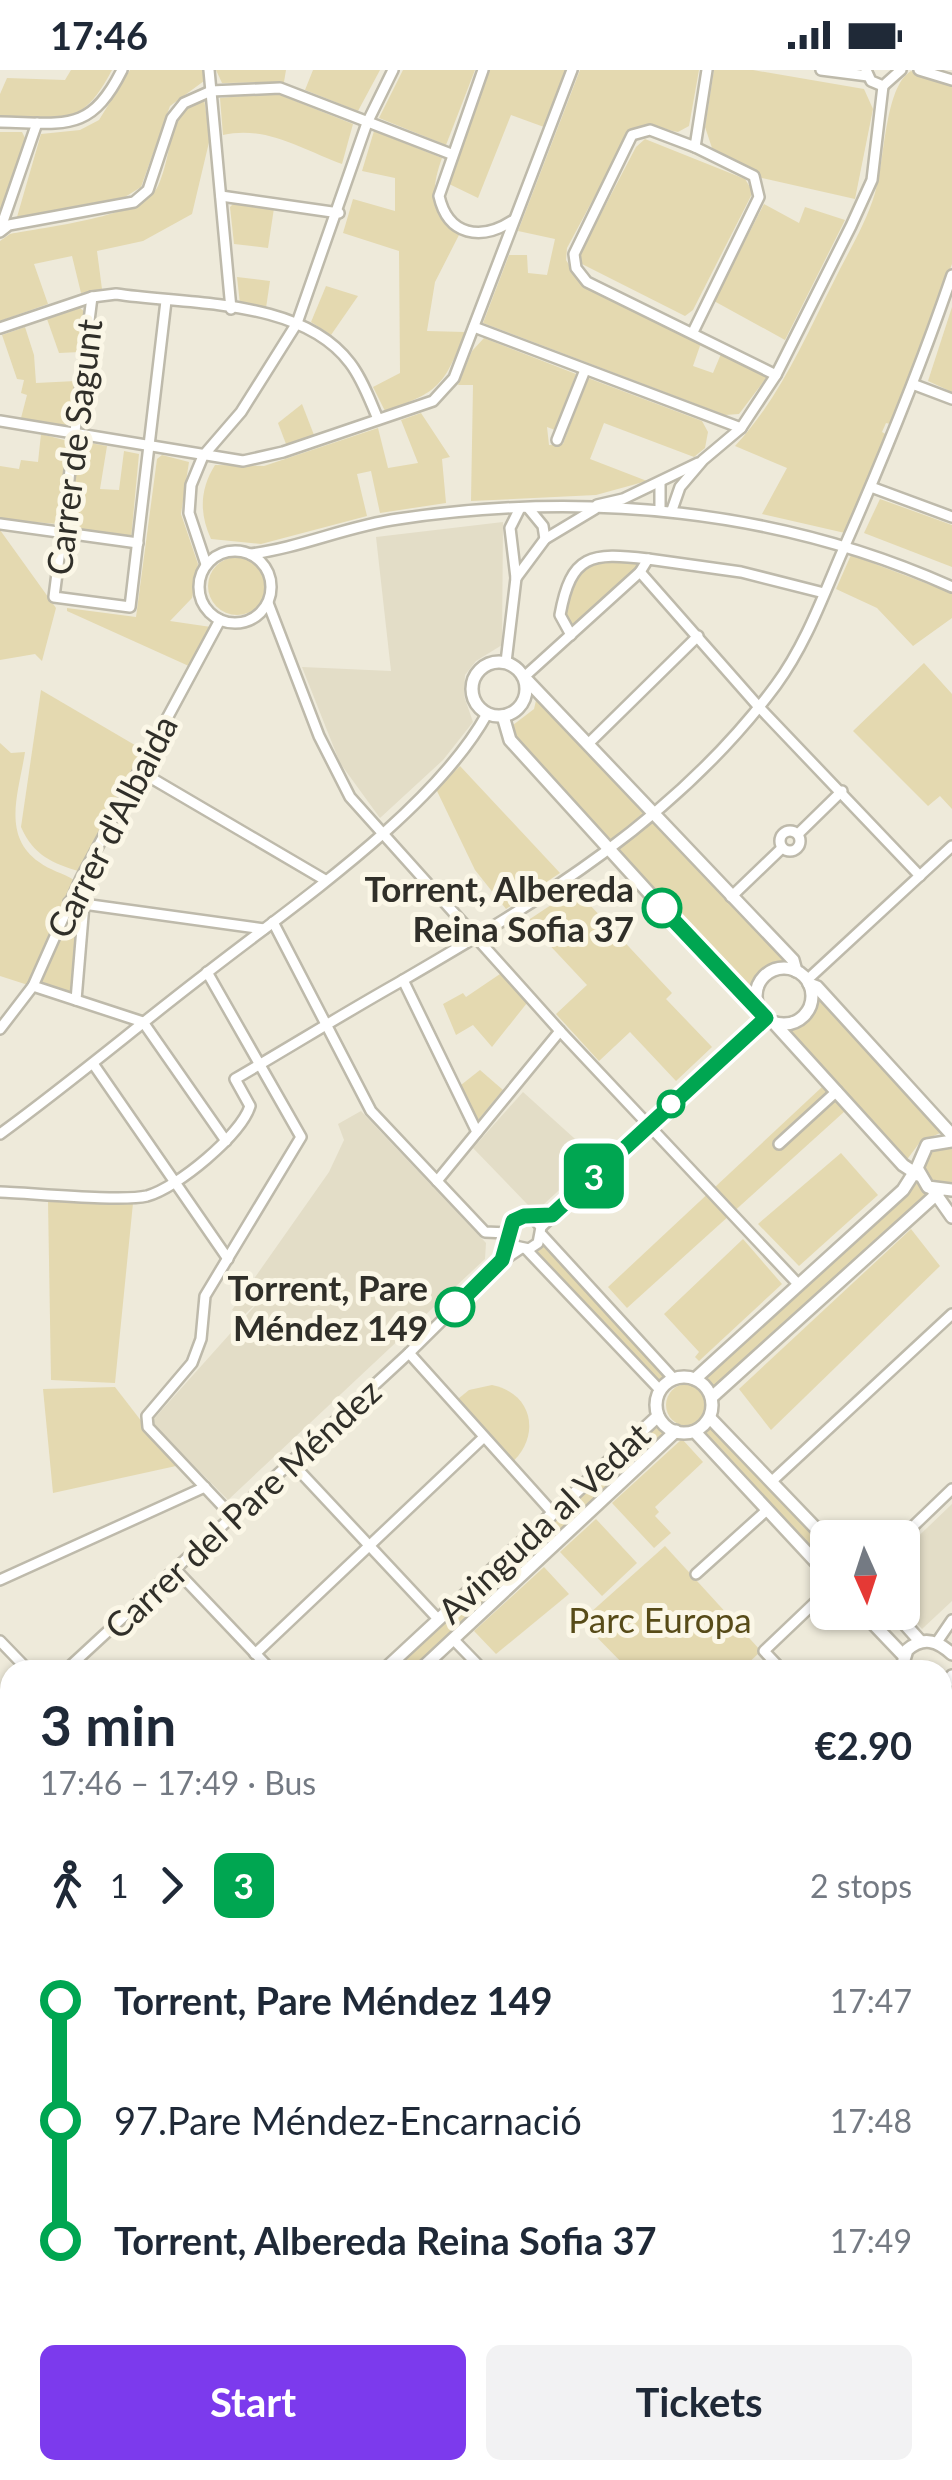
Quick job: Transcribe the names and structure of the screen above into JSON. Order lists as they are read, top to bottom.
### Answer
{
  "streets": {
    "street": [
      "Carrer de Sagunt",
      "Carrer d'Albaida",
      "Carrer del Pare Méndez",
      "Avinguda al Vedat"
    ]
  },
  "parks": ["Parc Europa"],
  "places": ["Torrent, Albereda Reina Sofia 37", "Torrent, Pare Méndez 149"],
  "lines": ["bus line 3"],
  "north": "bottom",
  "page": {
    "status": "17:46",
    "on_map": "3",
    "heading": ["3 min", "17:46 – 17:49 · Bus", "€2.90"],
    "legs": ["1", "3", "2 stops"],
    "list": [
      {
        "name": "Torrent, Pare Méndez 149",
        "value": "17:47"
      },
      {
        "name": "97.Pare Méndez-Encarnació",
        "value": "17:48"
      },
      {
        "name": "Torrent, Albereda Reina Sofia 37",
        "value": "17:49"
      }
    ],
    "buttons": ["Start", "Tickets"]
  }
}
